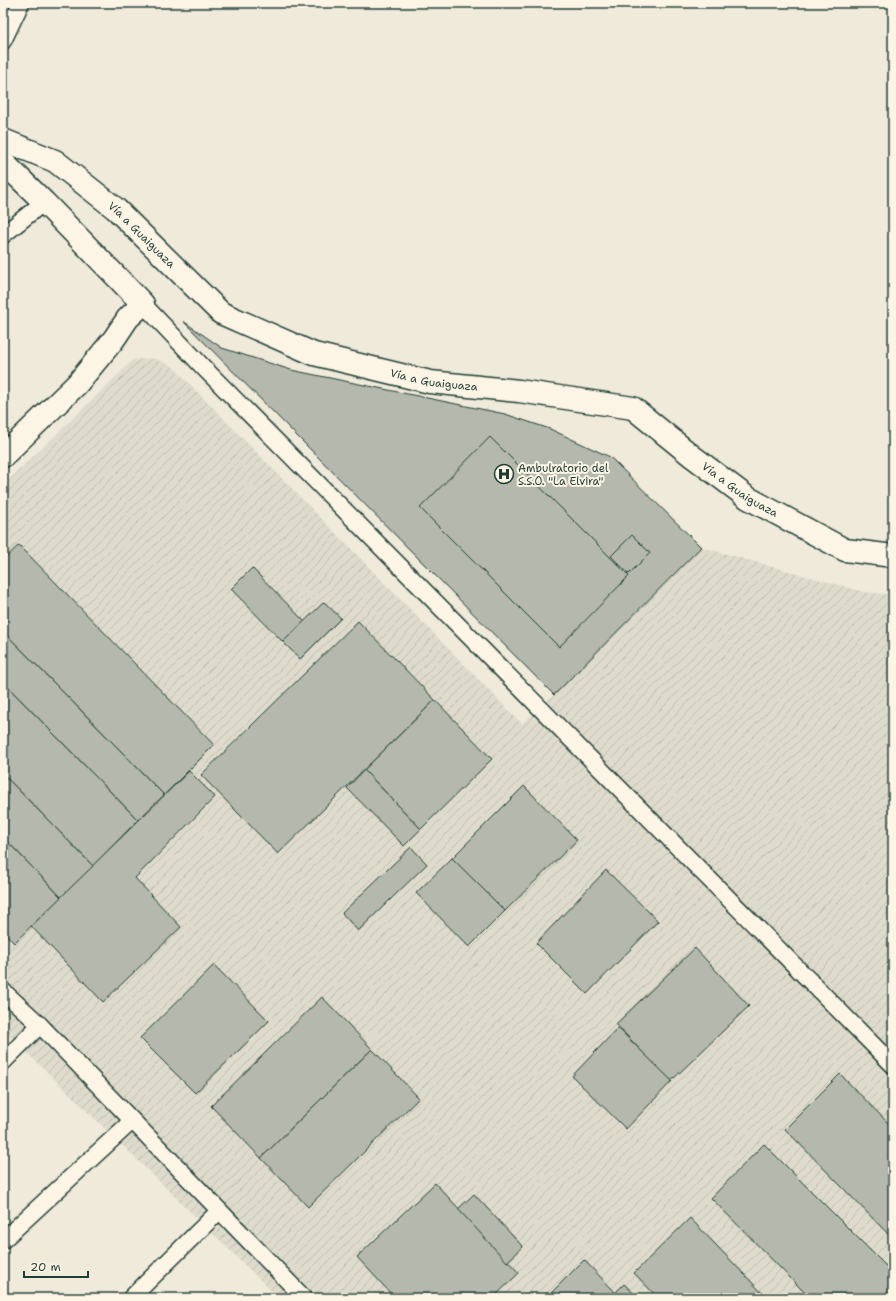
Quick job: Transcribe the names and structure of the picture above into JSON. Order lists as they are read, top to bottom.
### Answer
{
  "streets": {
    "main road": ["Vía a Guaiguaza"]
  },
  "places": {
    "hospital": ["Ambulratorio del S.S.O. \"La Elvira\""]
  },
  "scale_bar": "20 m"
}
